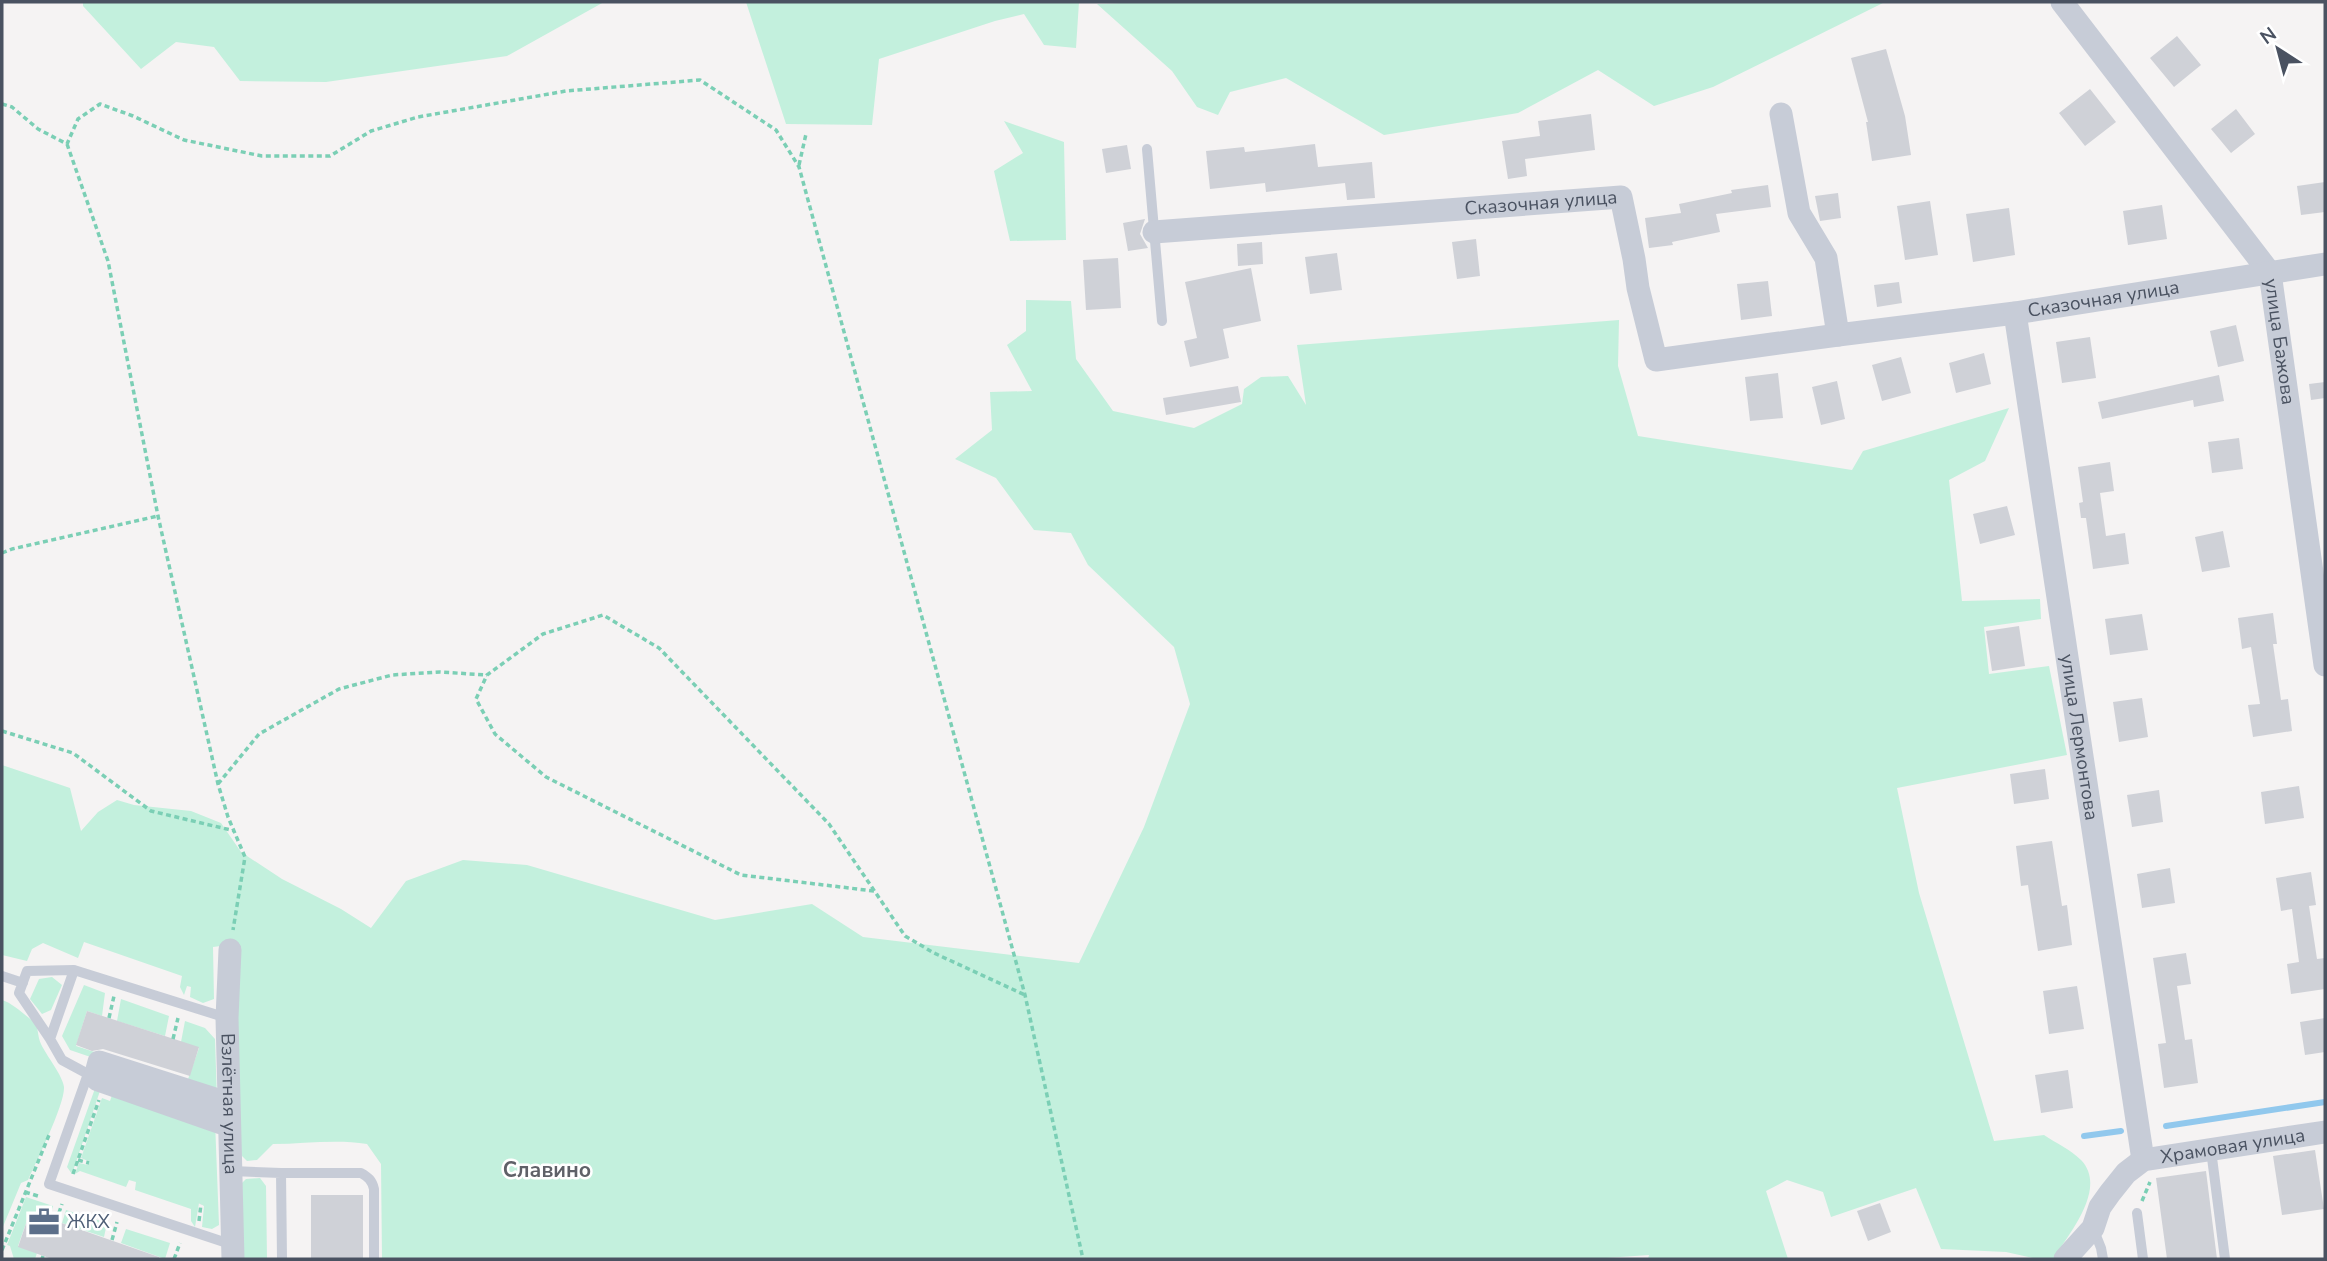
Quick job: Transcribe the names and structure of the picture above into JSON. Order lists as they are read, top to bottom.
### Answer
{
  "streets": {
    "street": [
      "Сказочная улица",
      "улица Бажова",
      "улица Лермонтова",
      "Взлётная улица",
      "Храмовая улица"
    ]
  },
  "crossings": [
    ["Сказочная улица", "улица Бажова"],
    ["Сказочная улица", "улица Лермонтова"],
    ["улица Лермонтова", "Храмовая улица"]
  ],
  "districts": ["Славино"],
  "places": {
    "office": ["ЖКХ"]
  },
  "north": "top left"
}
